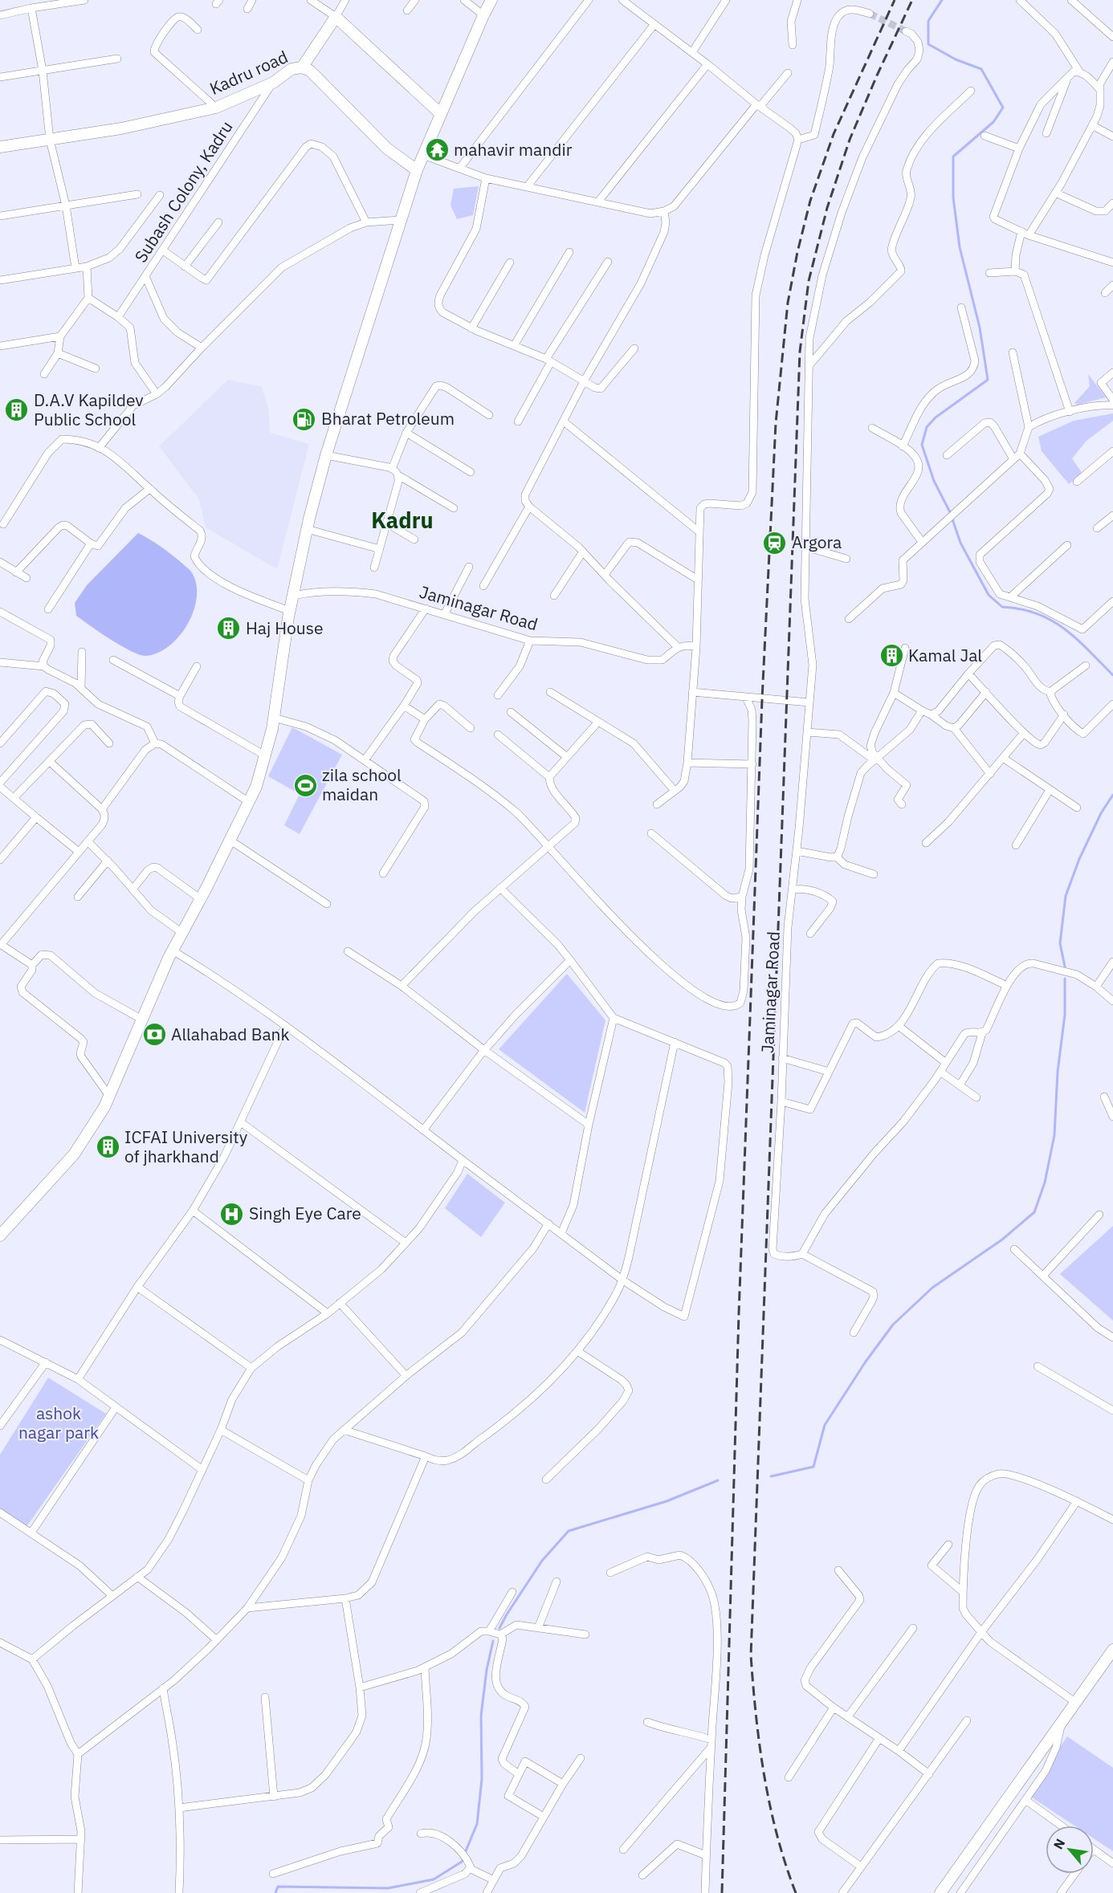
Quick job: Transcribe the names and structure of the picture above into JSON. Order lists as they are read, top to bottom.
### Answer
{
  "streets": {
    "street": ["Kadru road", "Subash Colony, Kadru", "Jaminagar Road"]
  },
  "crossings": [
    ["Kadru road", "Subash Colony, Kadru"]
  ],
  "districts": ["Kadru"],
  "parks": ["ashok nagar park"],
  "places": {
    "temple": ["mahavir mandir"],
    "building": [
      "D.A.V Kapildev Public School",
      "Haj House",
      "Kamal Jal",
      "ICFAI University of jharkhand"
    ],
    "fuel station": ["Bharat Petroleum"],
    "station": ["Argora"],
    "sports": ["zila school maidan"],
    "bank": ["Allahabad Bank"],
    "hospital": ["Singh Eye Care"]
  },
  "north": "top left"
}
